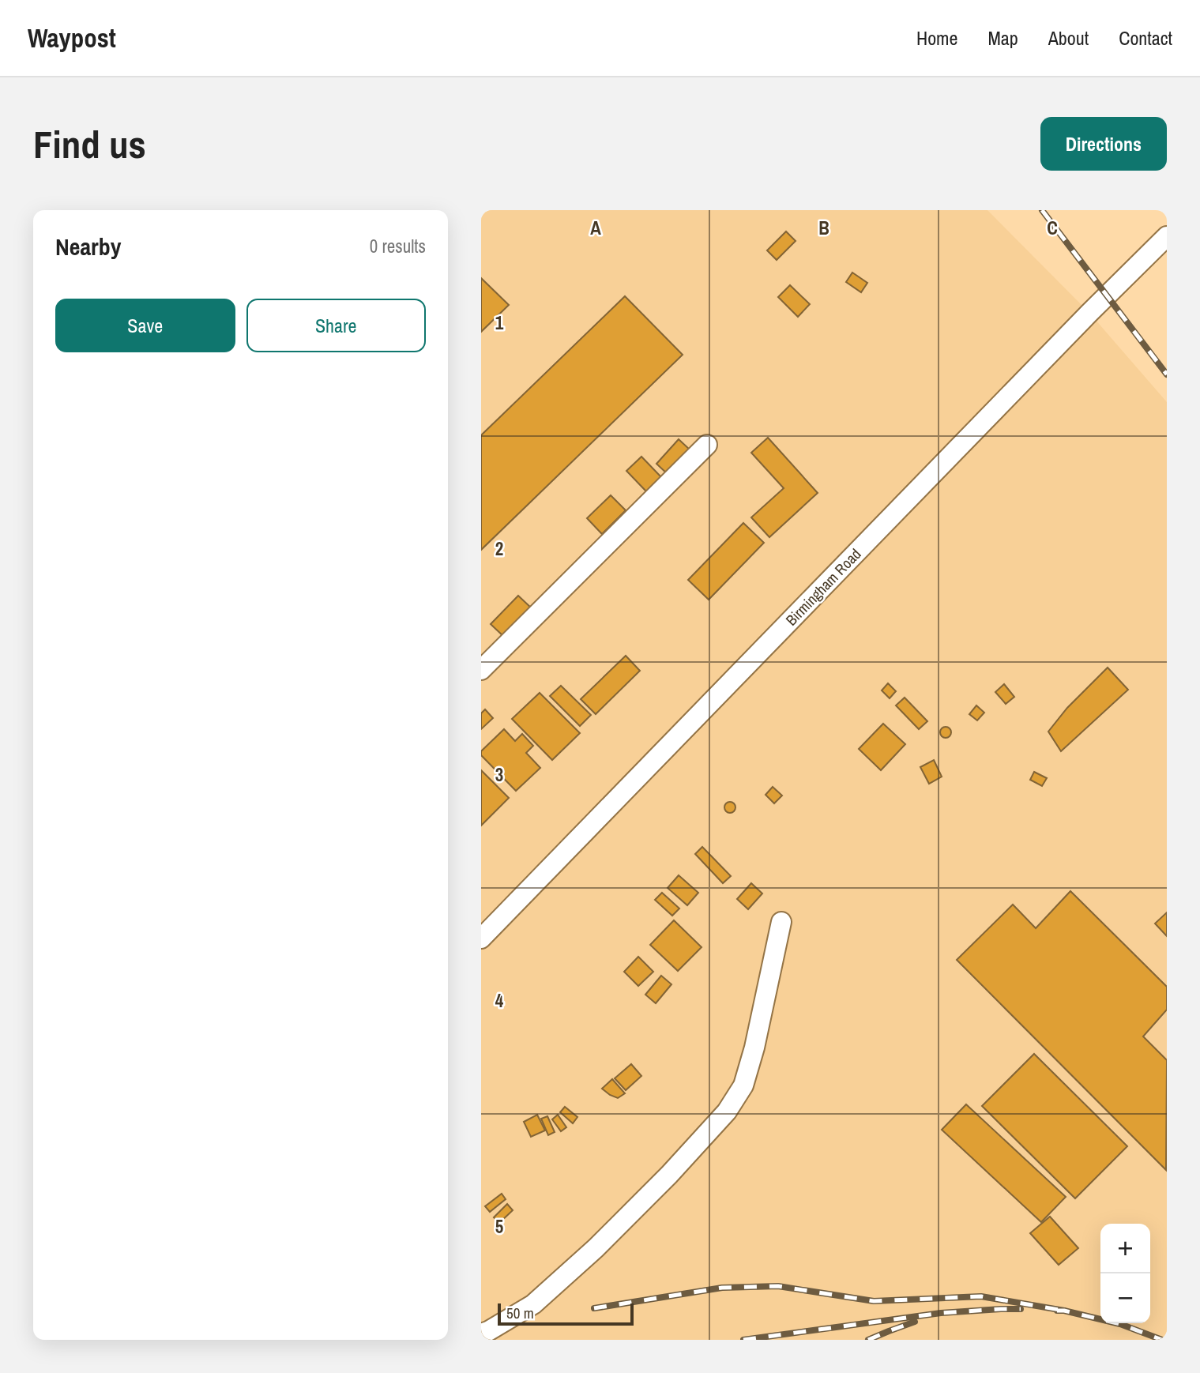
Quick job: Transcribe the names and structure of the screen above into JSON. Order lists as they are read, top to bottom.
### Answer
{
  "streets": {
    "street": ["Birmingham Road"]
  },
  "scale_bar": "50 m",
  "page": {
    "header": "Waypost",
    "nav": [
      "Home",
      "Map",
      "About",
      "Contact"
    ],
    "buttons": [
      "Directions",
      ["Save", "Share"]
    ],
    "title": "Find us",
    "heading": ["Nearby", "0 results"],
    "map_buttons": ["+", "−"],
    "scale": "50 m"
  },
  "grid": {
    "columns": ["A", "B", "C"],
    "rows": [
      "1",
      "2",
      "3",
      "4",
      "5"
    ]
  }
}
